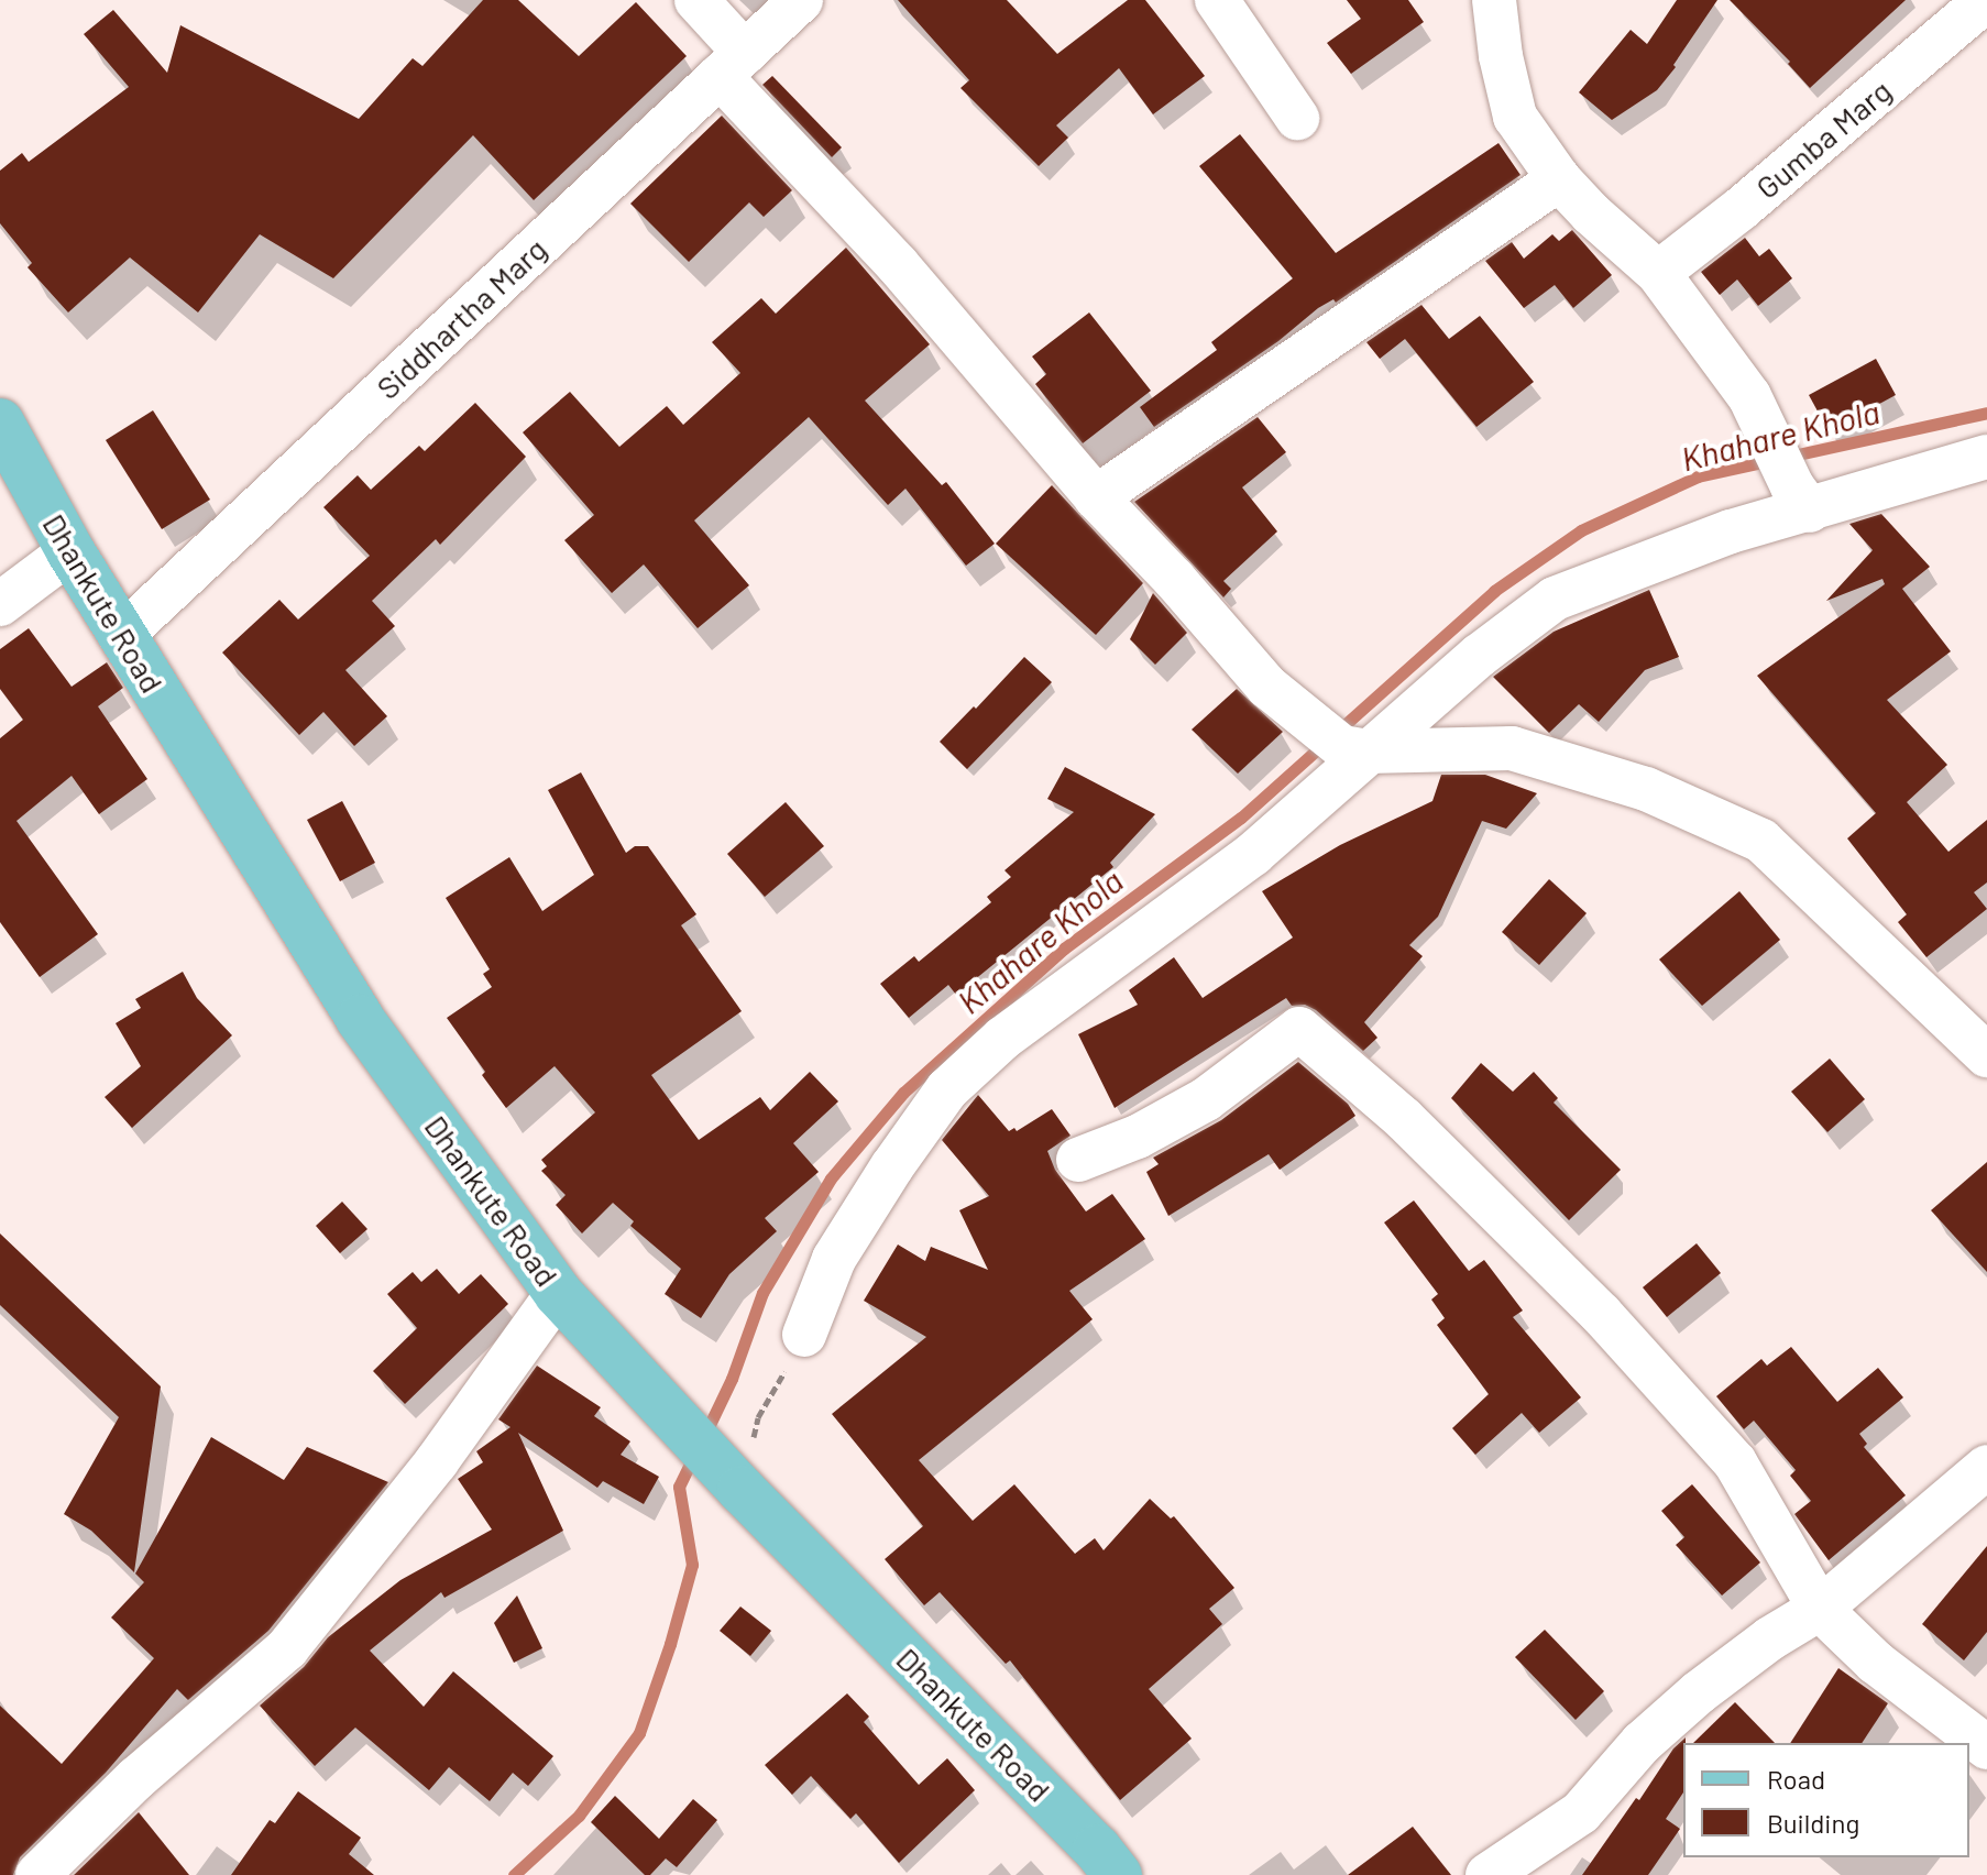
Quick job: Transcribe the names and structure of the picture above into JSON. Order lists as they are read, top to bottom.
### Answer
{
  "streets": {
    "main road": ["Dhankute Road"],
    "street": ["Gumba Marg", "Siddhartha Marg"]
  },
  "crossings": [
    ["Siddhartha Marg", "Dhankute Road"]
  ],
  "water": ["Khahare Khola"],
  "legend": ["Road", "Building"]
}
